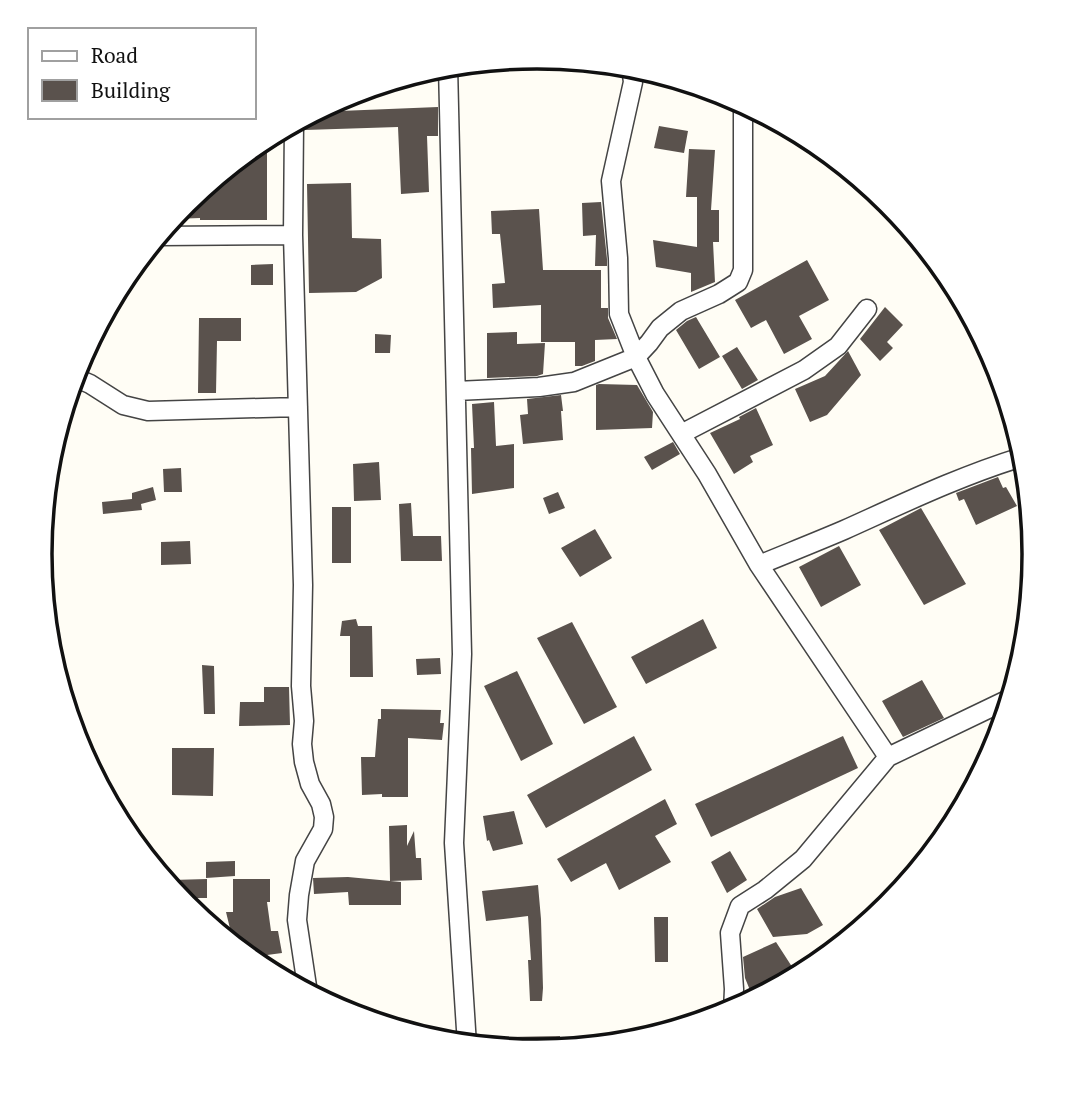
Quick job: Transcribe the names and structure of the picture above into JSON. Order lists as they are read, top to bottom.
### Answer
{
  "legend": ["Road", "Building"]
}
